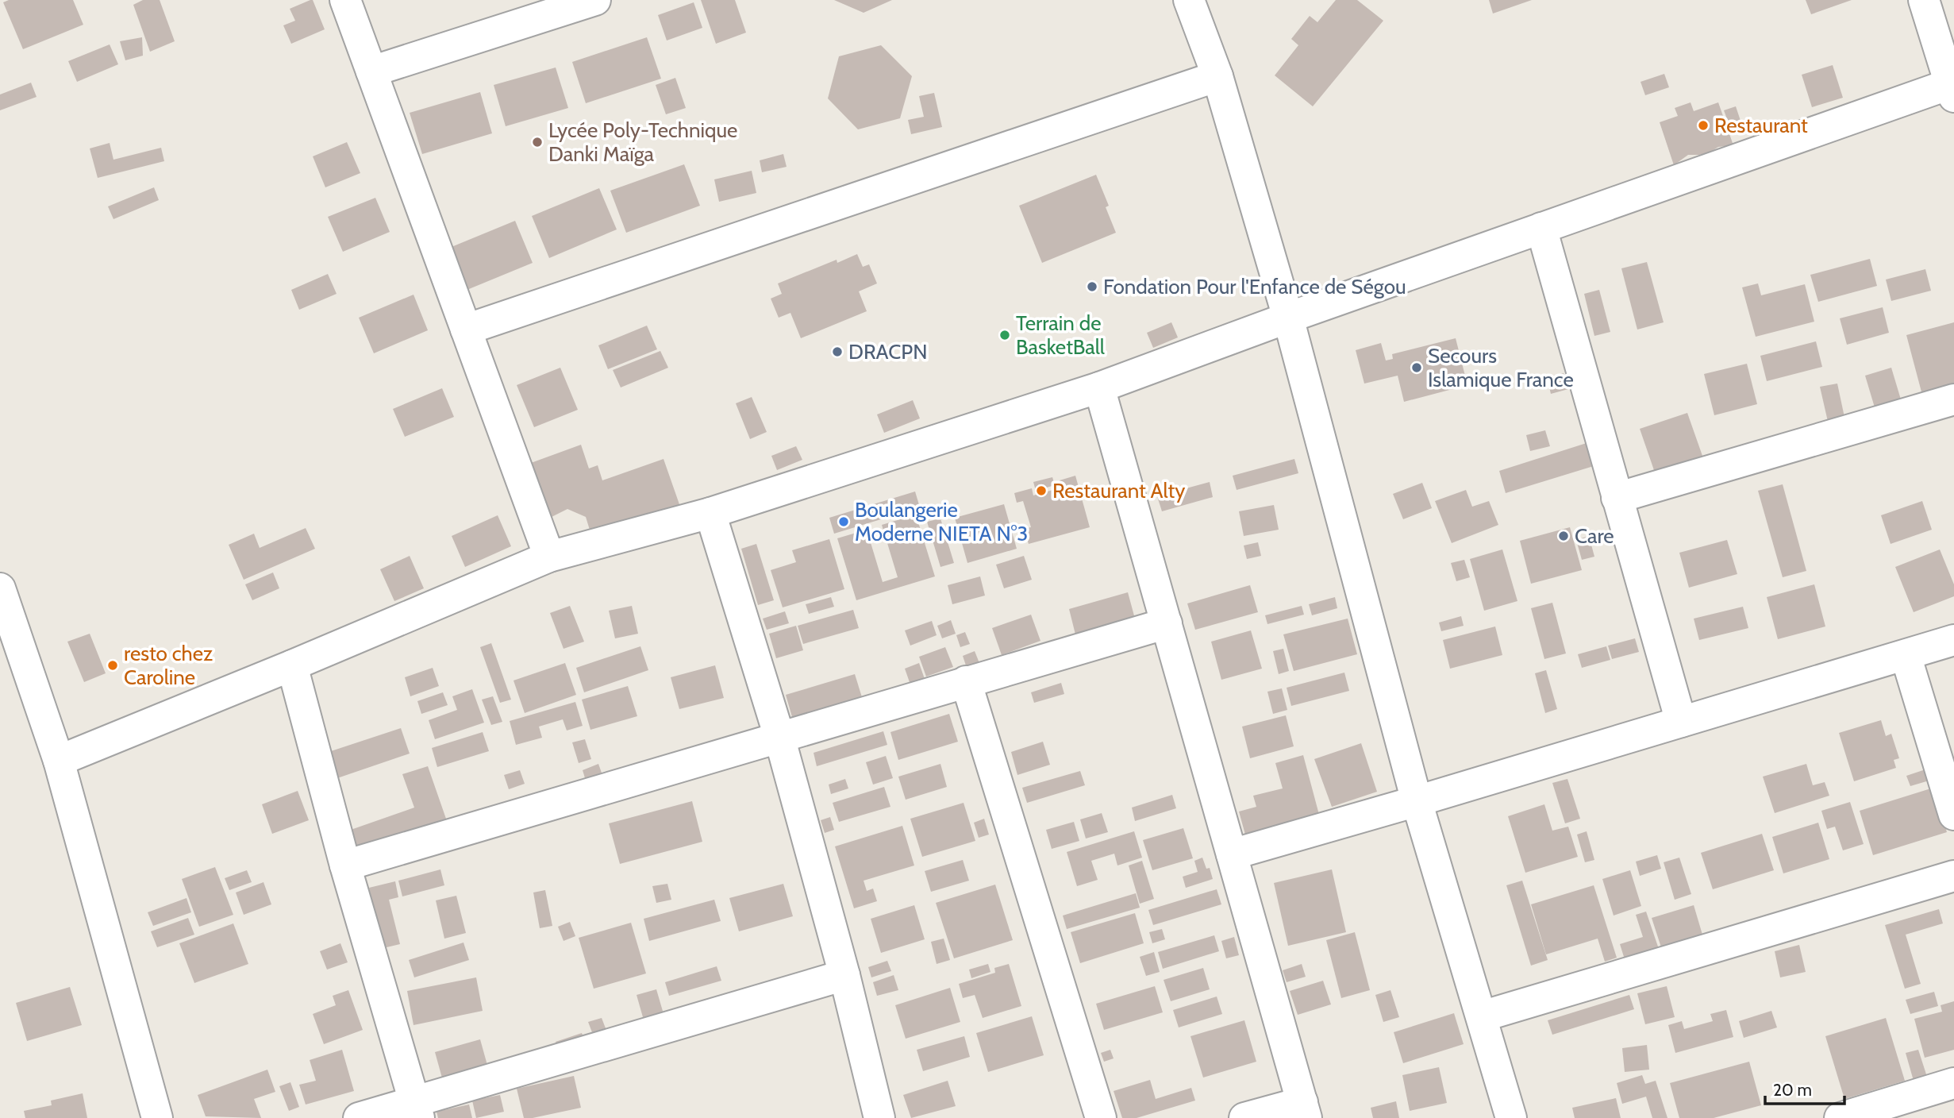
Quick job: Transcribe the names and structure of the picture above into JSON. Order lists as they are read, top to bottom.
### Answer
{
  "places": [
    "Restaurant",
    "Lycée Poly-Technique Danki Maïga",
    "Fondation Pour l'Enfance de Ségou",
    "Terrain de BasketBall",
    "DRACPN",
    "Secours Islamique France",
    "Restaurant Alty",
    "Boulangerie Moderne NIETA N°3",
    "Care",
    "resto chez Caroline"
  ],
  "scale_bar": "20 m"
}
